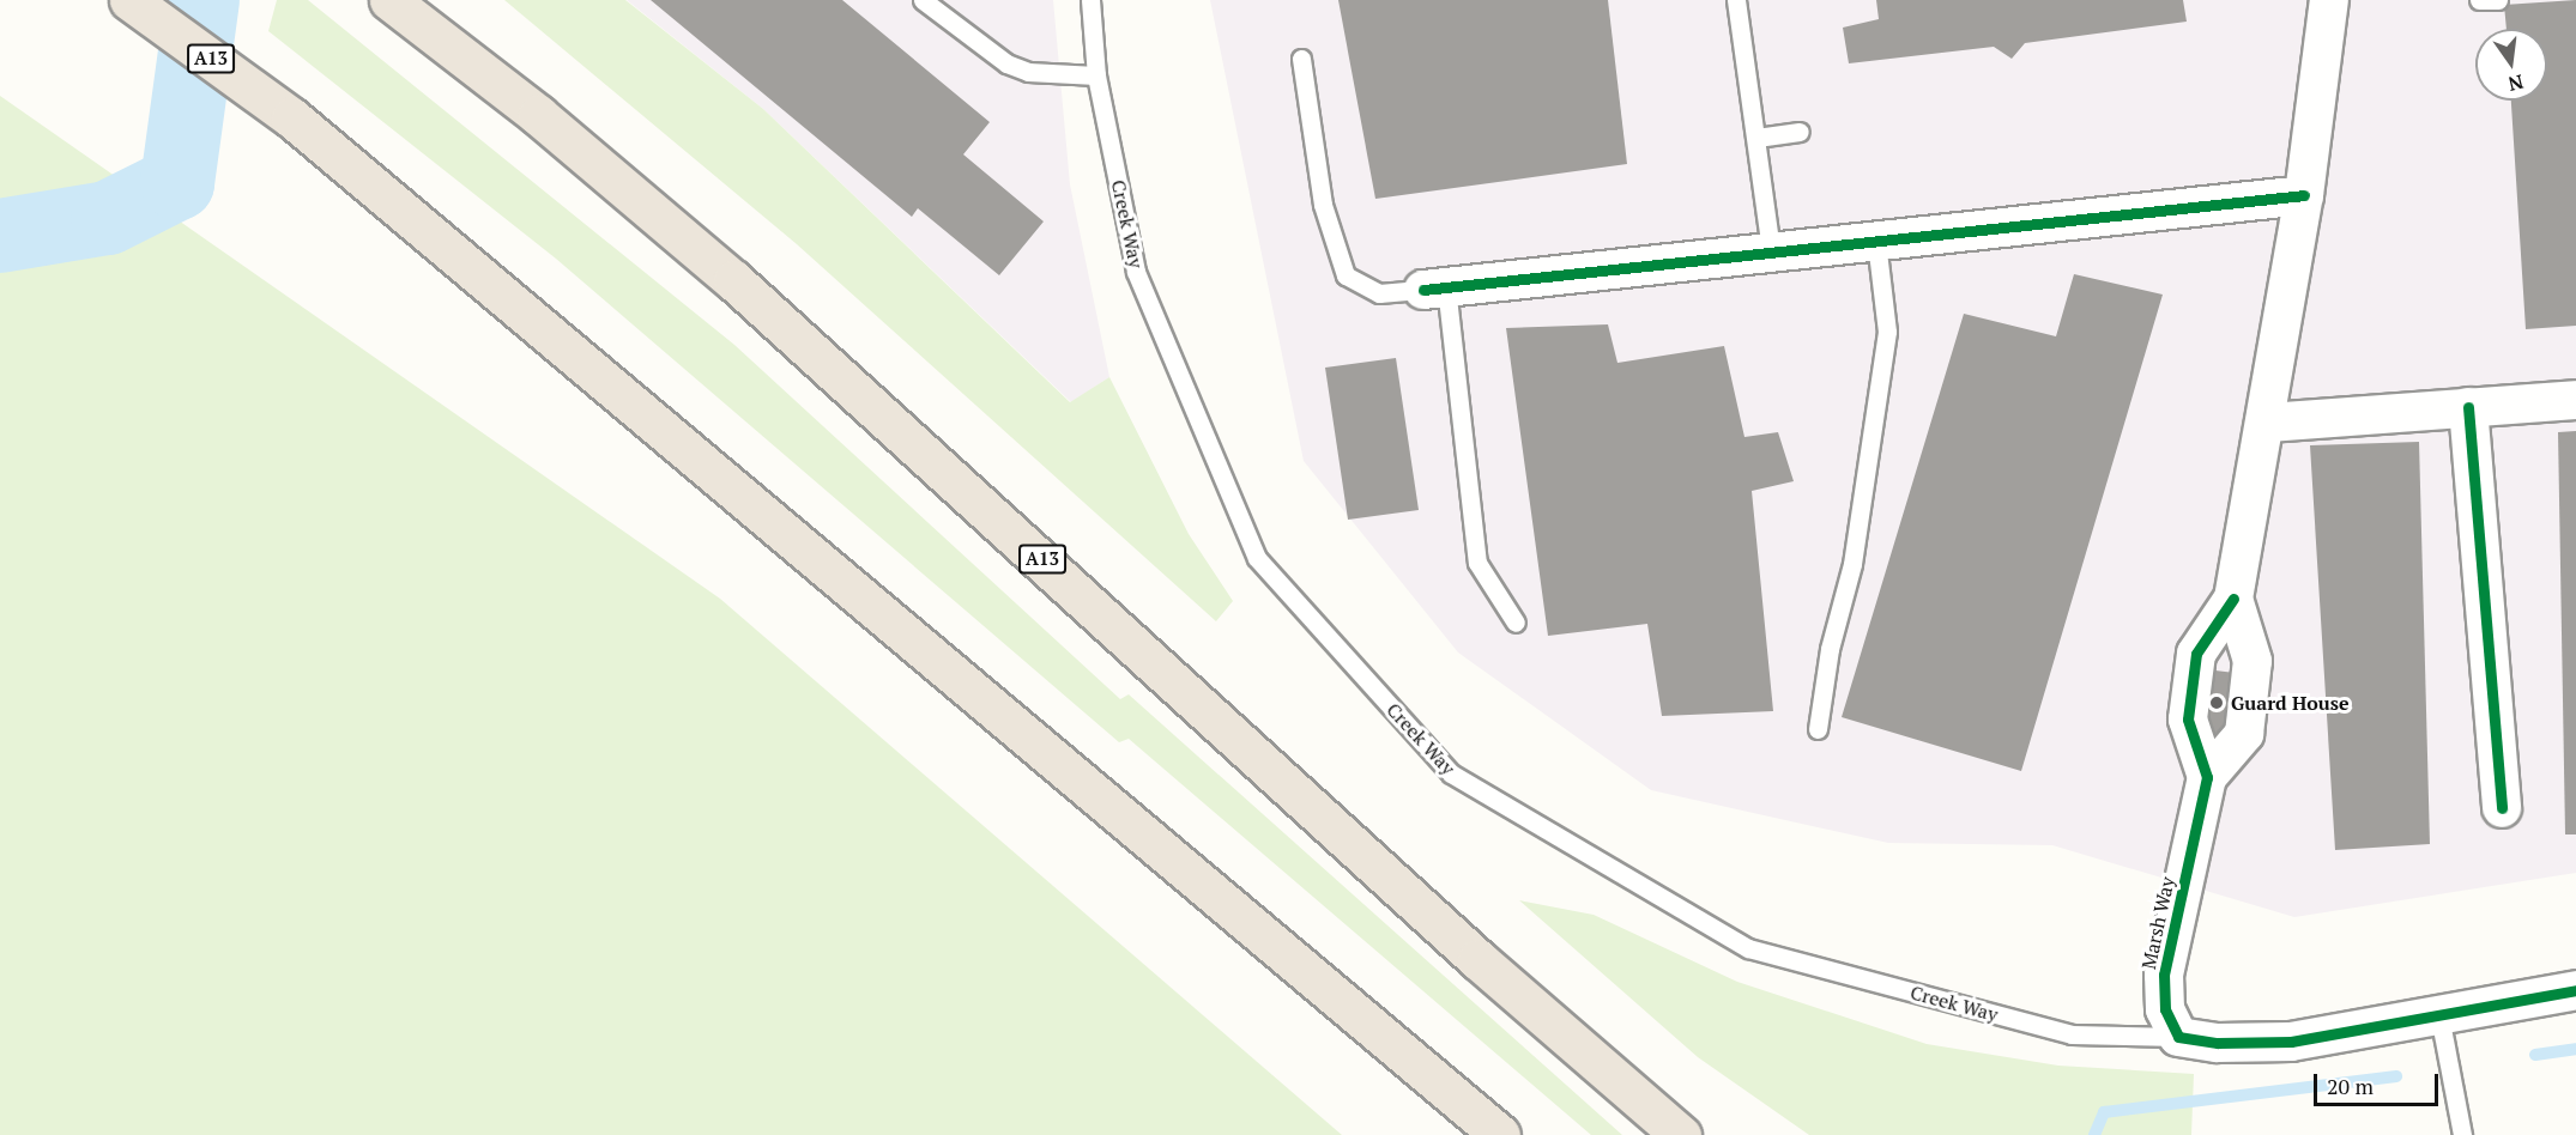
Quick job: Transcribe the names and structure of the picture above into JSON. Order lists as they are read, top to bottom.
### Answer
{
  "streets": {
    "highway": ["A13"],
    "street": ["Marsh Way"],
    "lane": ["Creek Way"]
  },
  "crossings": [
    ["Creek Way", "Marsh Way"]
  ],
  "places": ["Guard House"],
  "scale_bar": "20 m",
  "north": "bottom"
}
